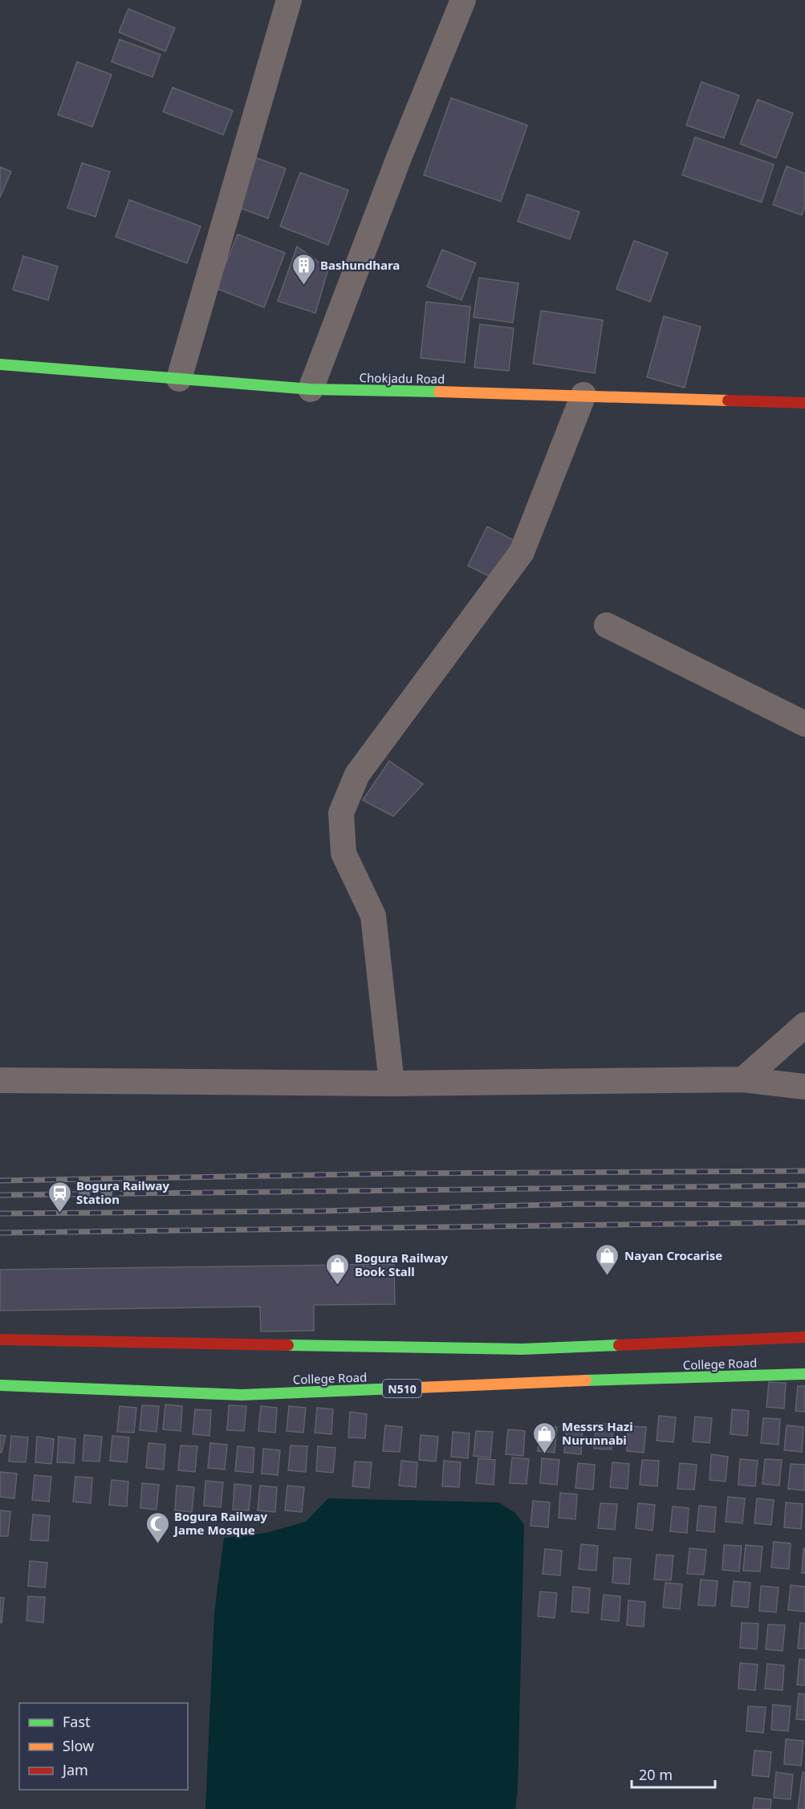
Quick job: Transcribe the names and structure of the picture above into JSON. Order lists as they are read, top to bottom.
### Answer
{
  "streets": {
    "main road": ["Chokjadu Road", "College Road", "N510"]
  },
  "places": {
    "building": ["Bashundhara"],
    "station": ["Bogura Railway Station"],
    "shop": ["Nayan Crocarise", "Bogura Railway Book Stall", "Messrs Hazi Nurunnabi"],
    "mosque": ["Bogura Railway Jame Mosque"]
  },
  "legend": ["Fast", "Slow", "Jam"],
  "scale_bar": "20 m"
}
